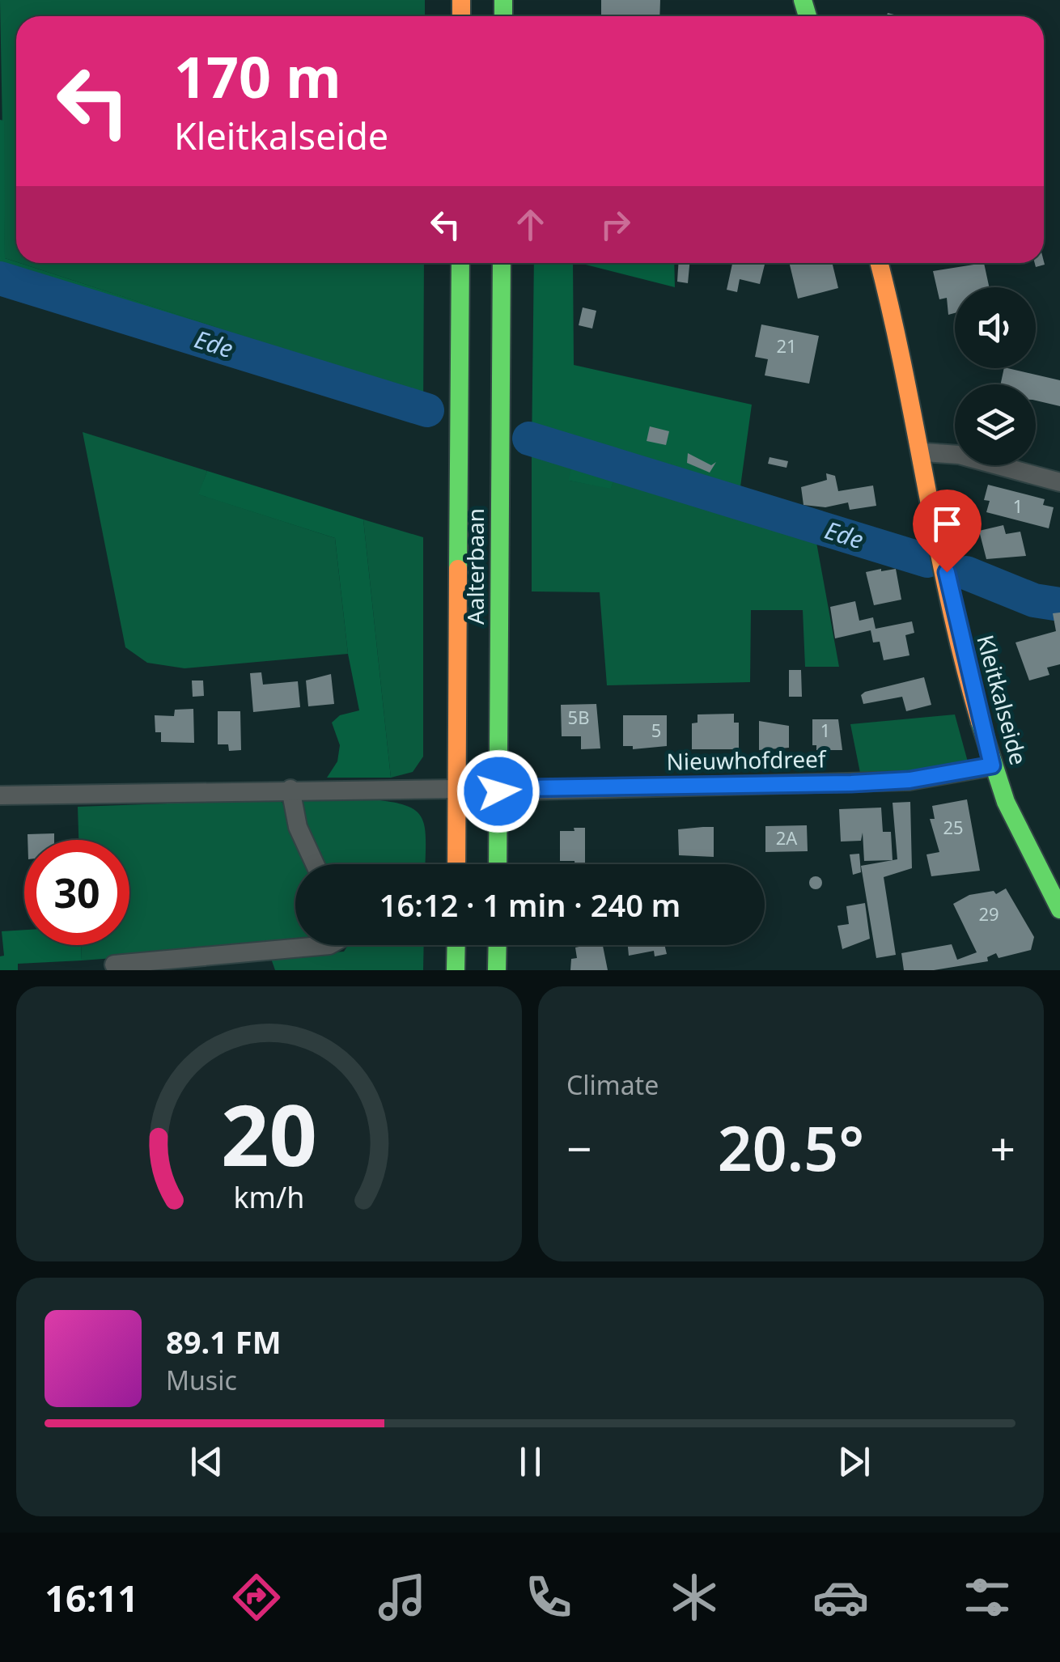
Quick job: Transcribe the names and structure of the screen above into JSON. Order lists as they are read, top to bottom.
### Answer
{
  "streets": {
    "main road": ["Aalterbaan", "Kleitkalseide"],
    "street": ["Nieuwhofdreef"]
  },
  "crossings": [
    ["Aalterbaan", "Nieuwhofdreef"],
    ["Kleitkalseide", "Nieuwhofdreef"]
  ],
  "water": ["Ede"],
  "house_numbers": [
    "21",
    "1",
    "5B",
    "5",
    "1",
    "25",
    "2A",
    "29"
  ],
  "page": {
    "turn": ["170 m", "Kleitkalseide"],
    "limit": "30",
    "trip": "16:12 · 1 min · 240 m",
    "tile": "Climate",
    "heat": ["−", "20.5°", "+"],
    "song": ["89.1 FM", "Music"],
    "tabs": "16:11",
    "gauge": ["20", "km/h"]
  }
}
